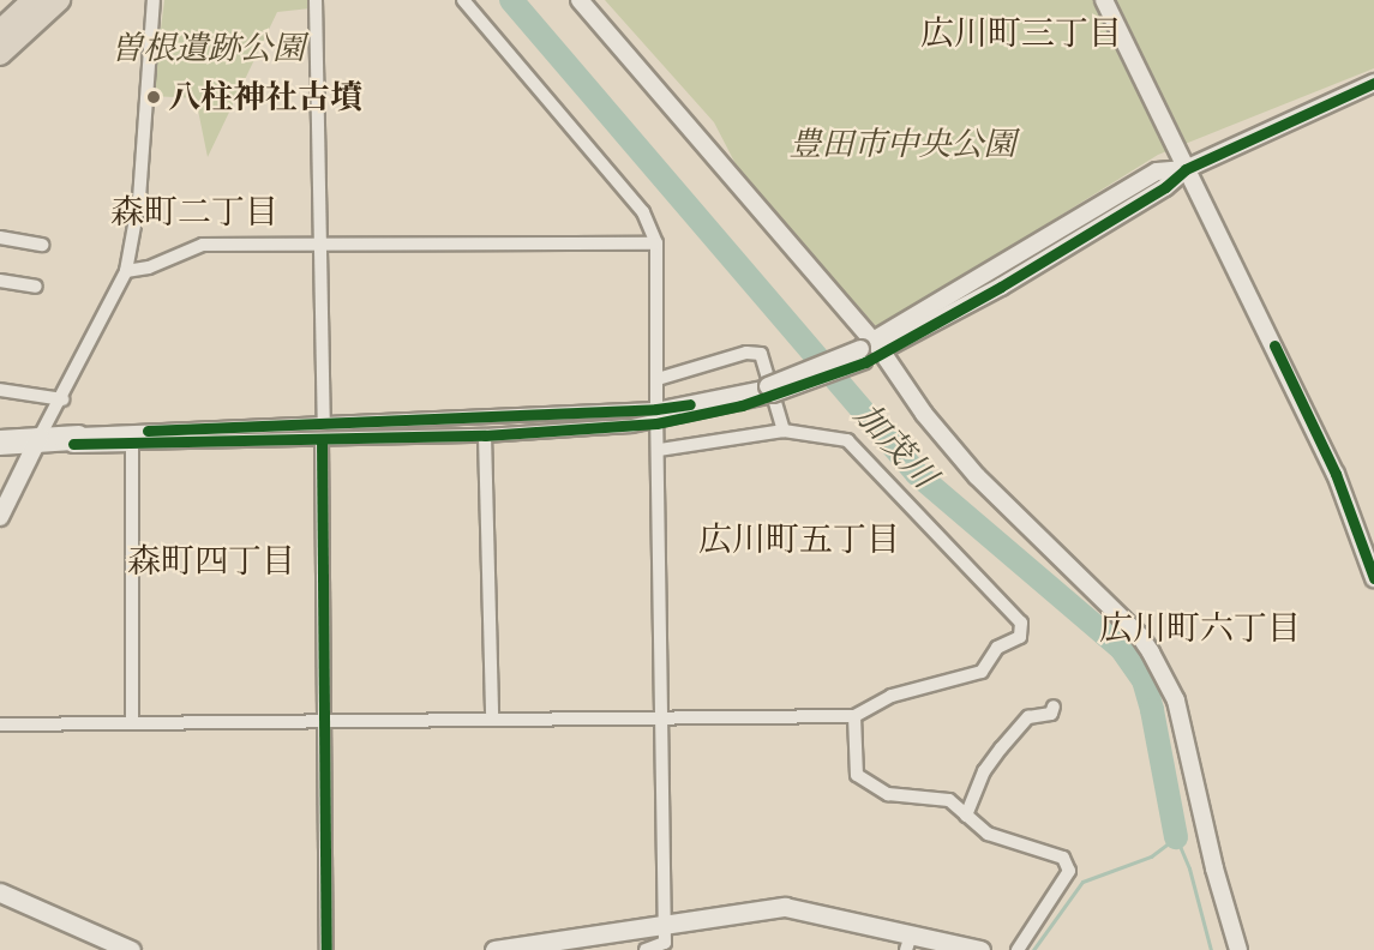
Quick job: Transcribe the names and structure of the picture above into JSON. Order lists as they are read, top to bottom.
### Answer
{
  "districts": [
    "広川町三丁目",
    "森町二丁目",
    "広川町五丁目",
    "森町四丁目",
    "広川町六丁目"
  ],
  "water": ["加茂川"],
  "parks": ["曽根遺跡公園", "豊田市中央公園"],
  "places": ["八柱神社古墳"]
}
